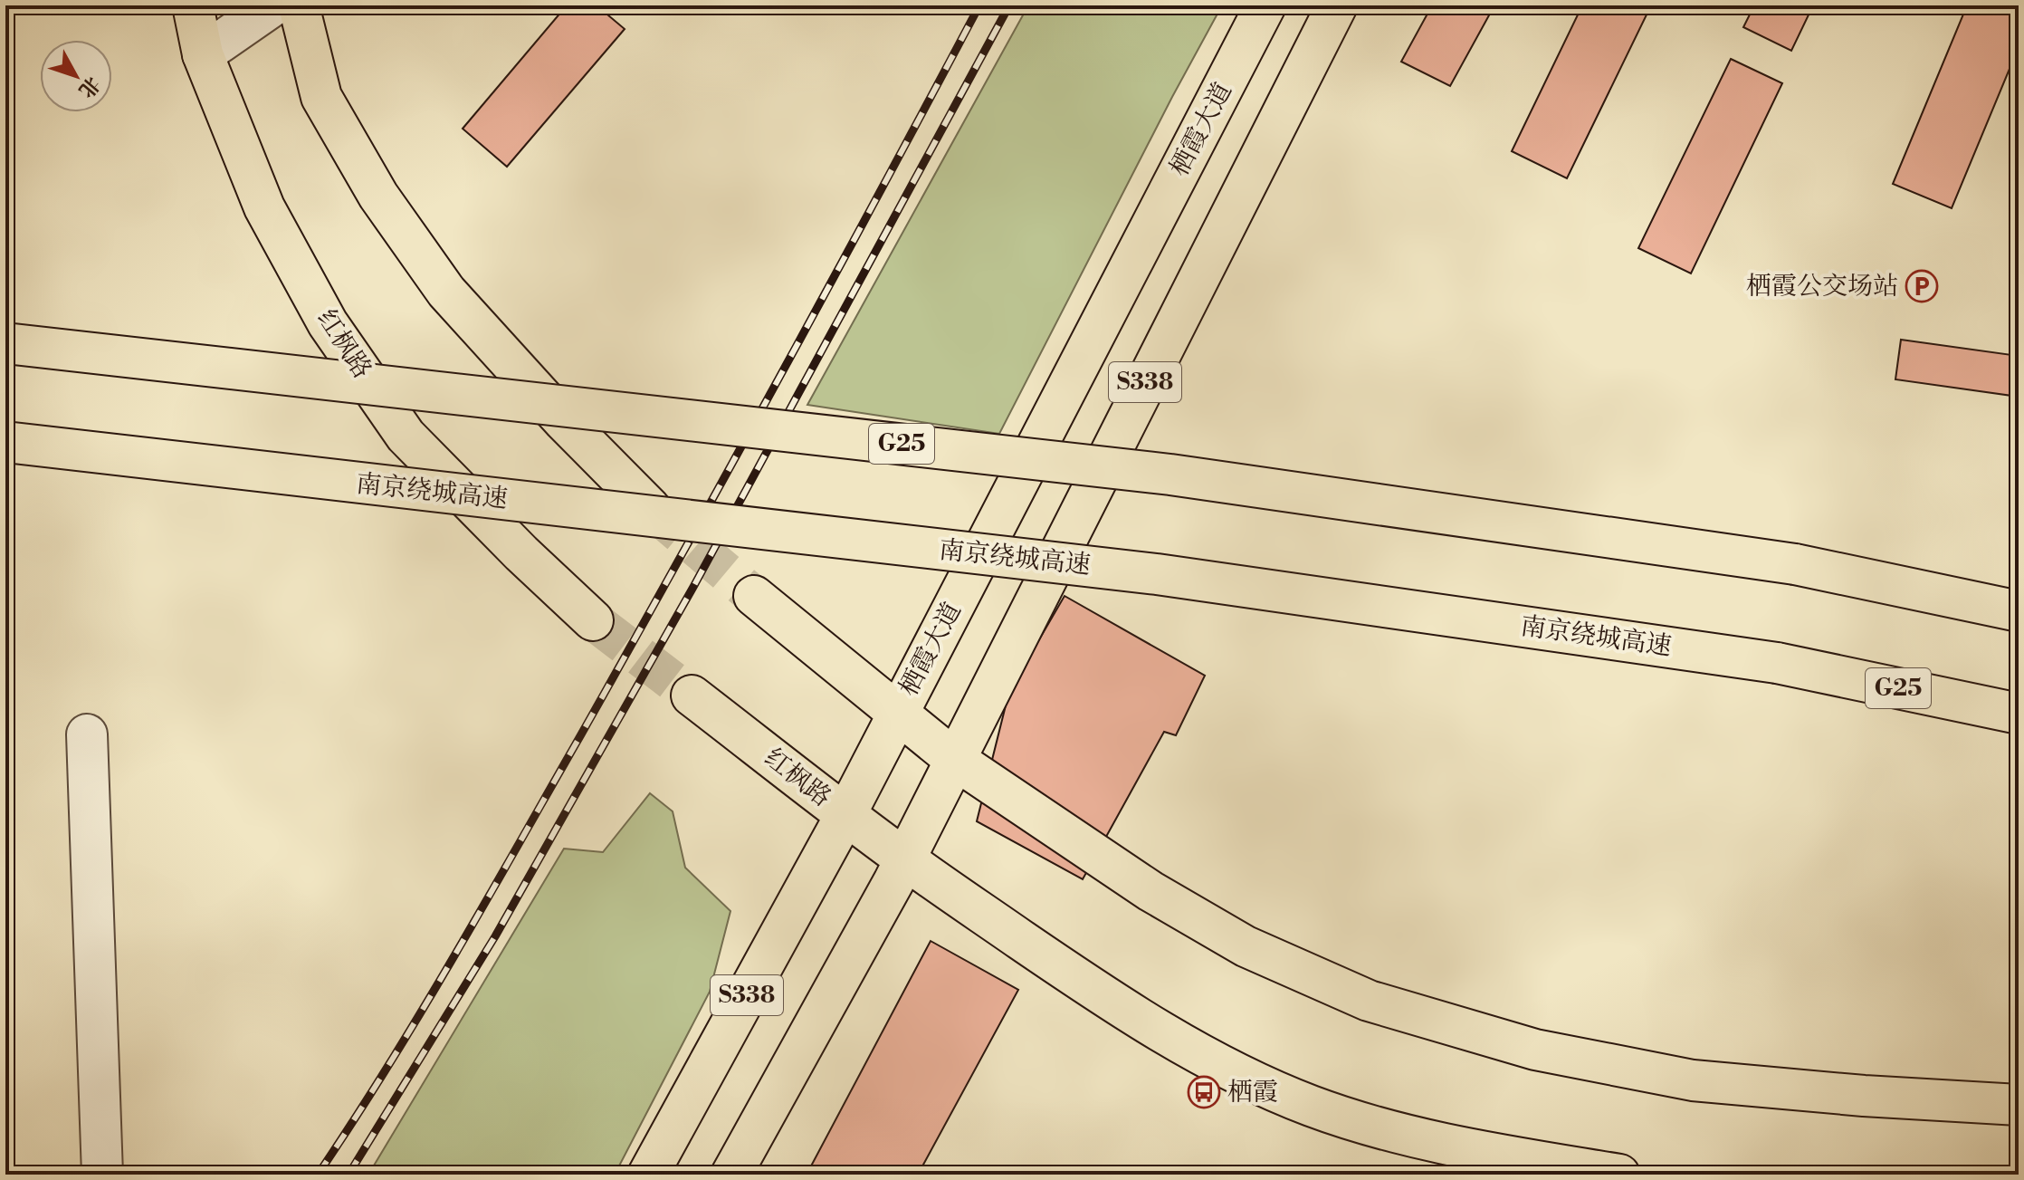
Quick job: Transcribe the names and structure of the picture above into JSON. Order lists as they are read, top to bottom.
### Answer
{
  "streets": {
    "main road": [
      "栖霞大道",
      "红枫路",
      "S338",
      "G25",
      "南京绕城高速"
    ]
  },
  "crossings": [
    ["栖霞大道", "红枫路"],
    ["红枫路", "S338"]
  ],
  "places": {
    "parking": ["栖霞公交场站"],
    "bus stop": ["栖霞"]
  },
  "north": "bottom right"
}
